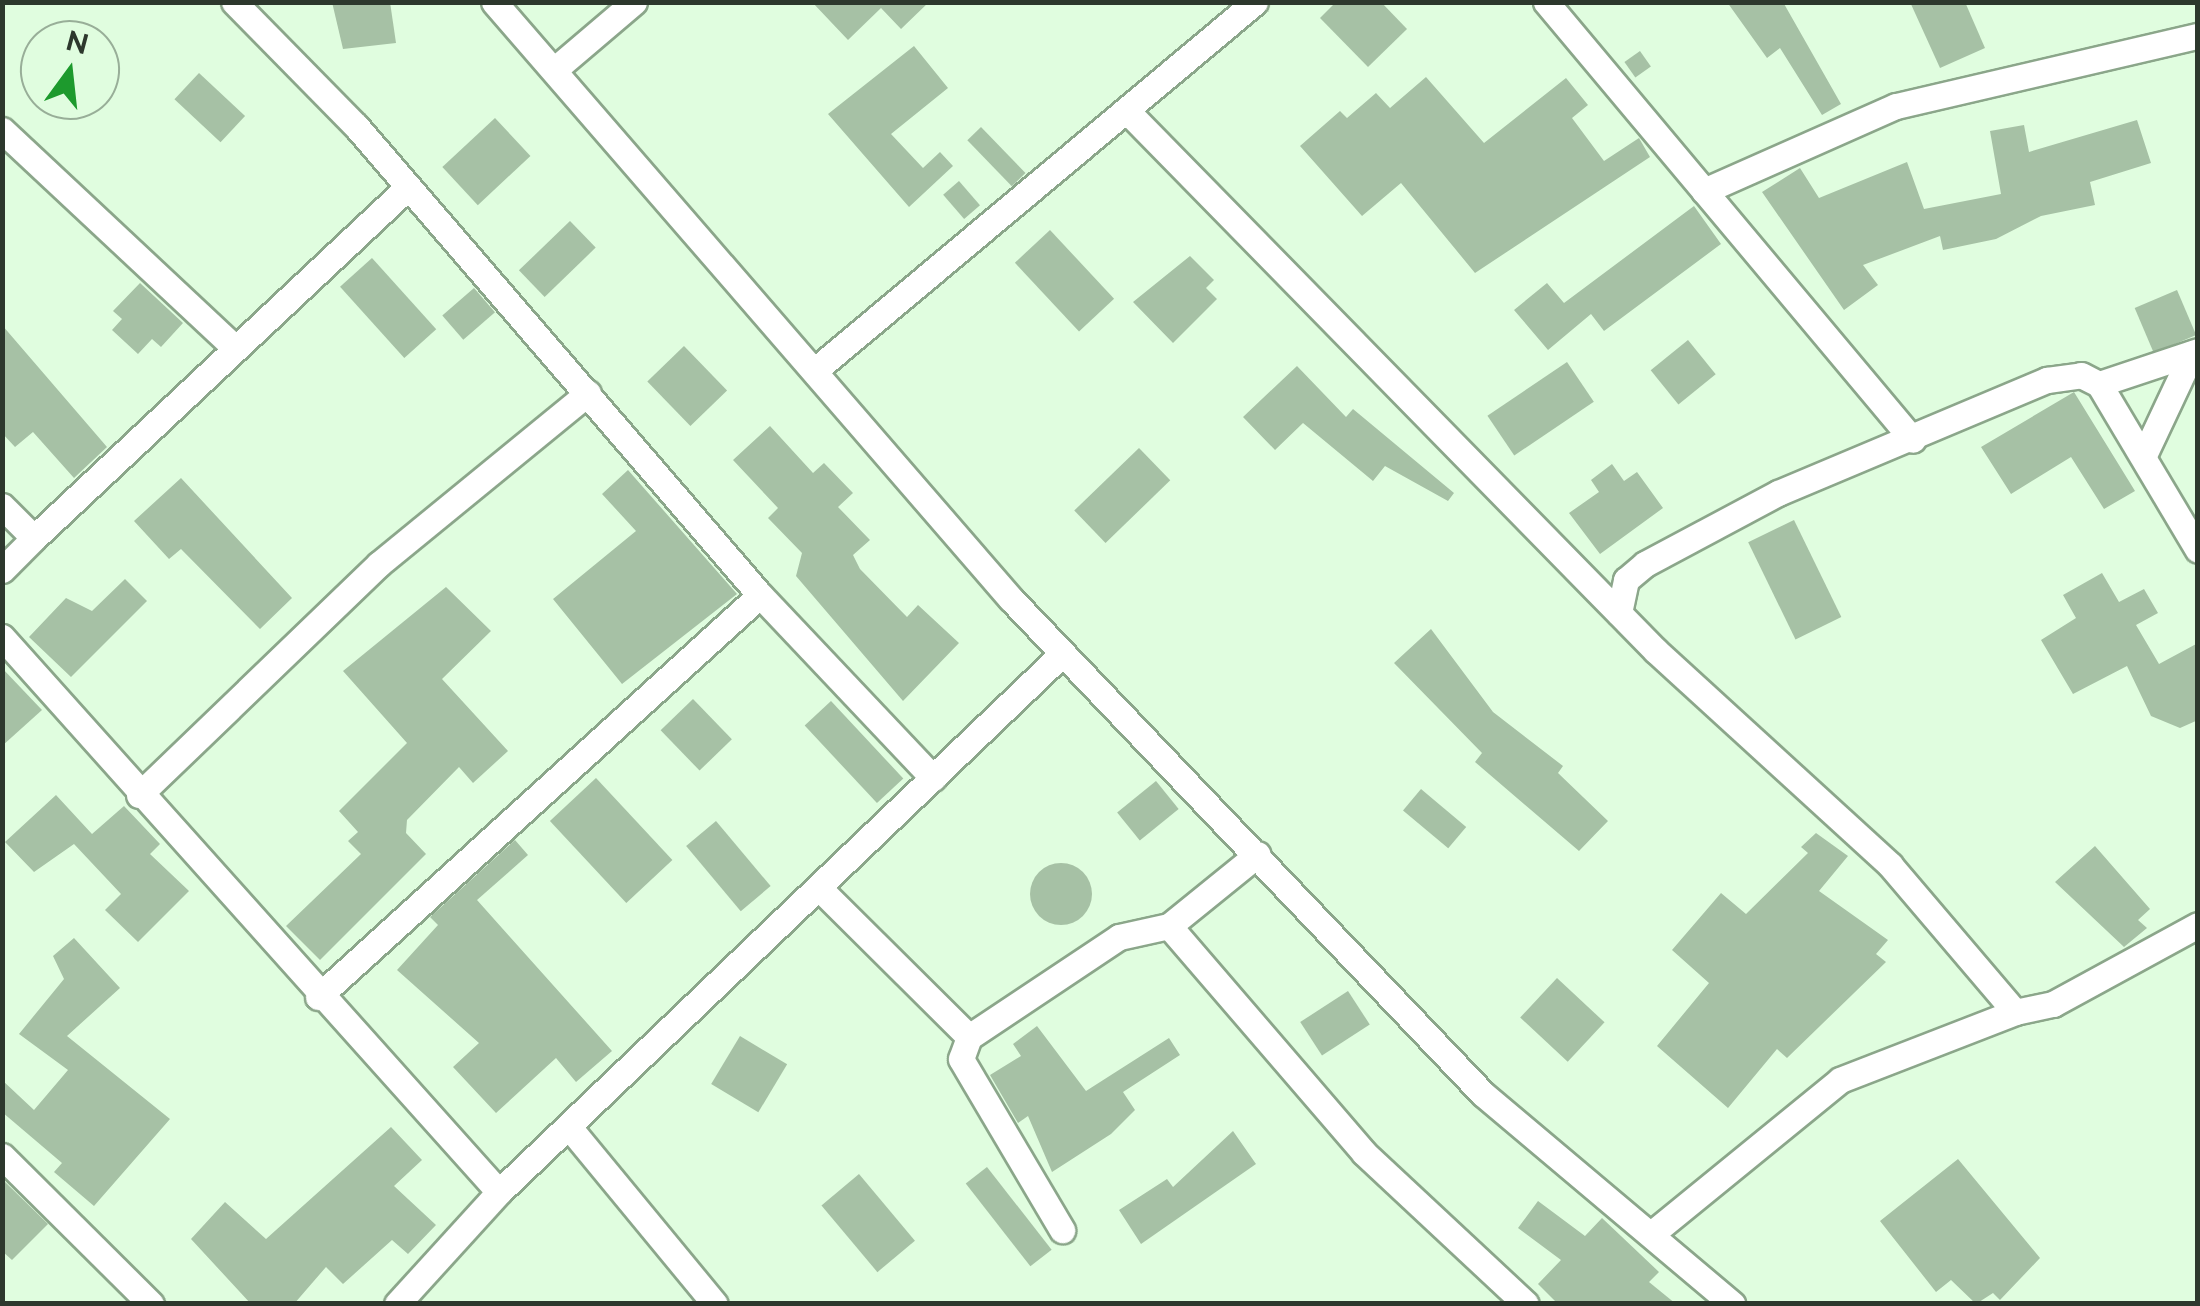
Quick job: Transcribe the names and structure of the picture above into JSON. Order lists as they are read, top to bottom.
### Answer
{
  "north": "top"
}
